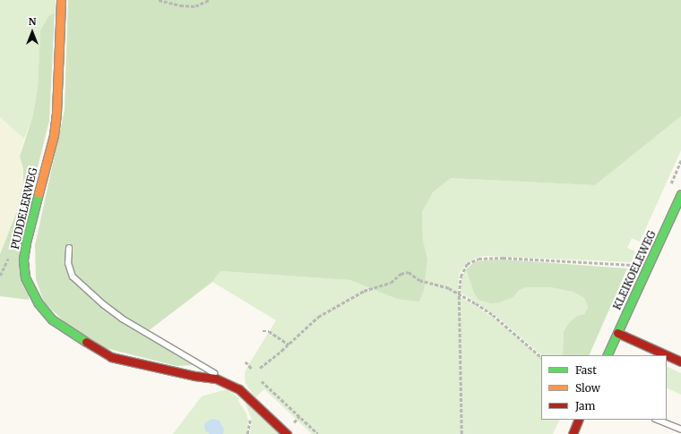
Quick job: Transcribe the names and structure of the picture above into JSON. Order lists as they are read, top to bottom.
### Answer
{
  "streets": {
    "street": ["PUDDELERWEG", "KLEIKOELEWEG"]
  },
  "legend": ["Fast", "Slow", "Jam"],
  "north": "top"
}
